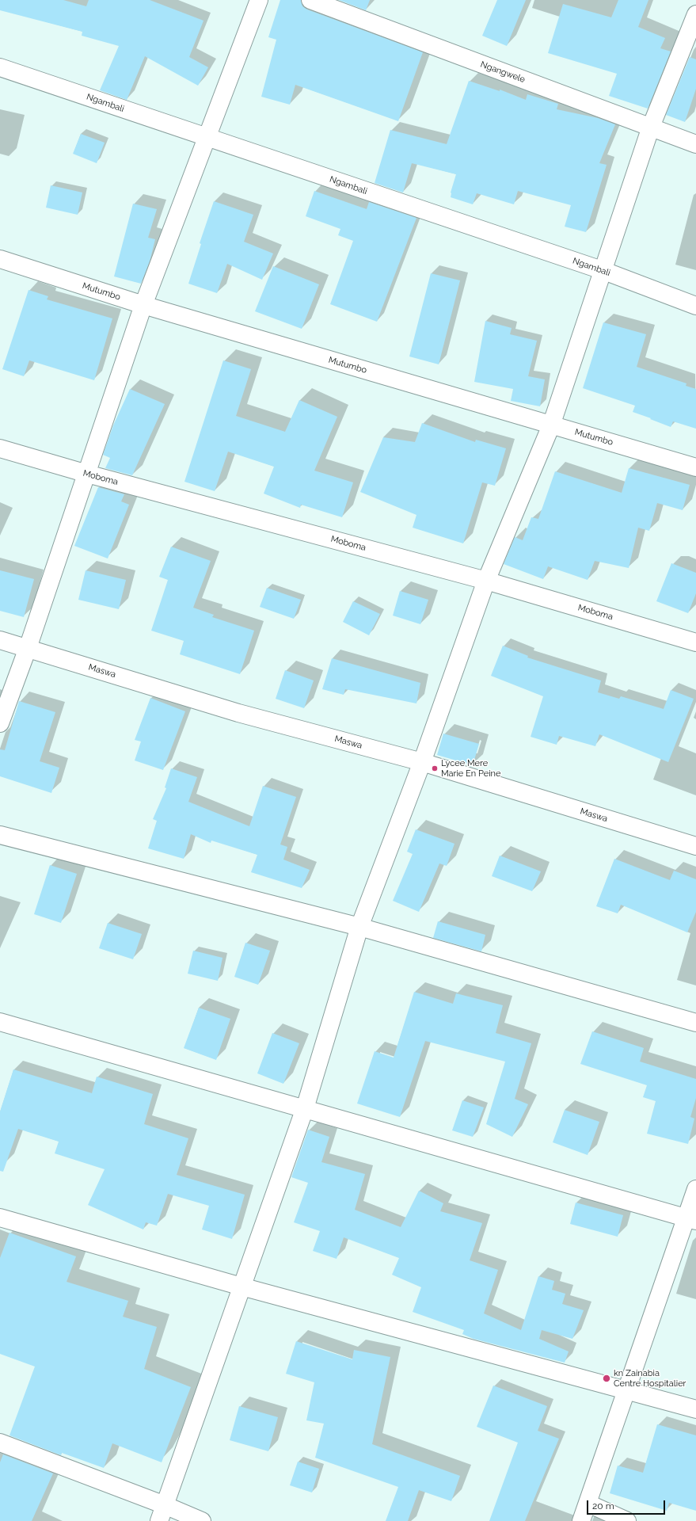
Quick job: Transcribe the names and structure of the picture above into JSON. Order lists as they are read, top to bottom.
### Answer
{
  "streets": {
    "street": [
      "Ngangwele",
      "Ngambali",
      "Mutumbo",
      "Moboma",
      "Maswa"
    ]
  },
  "places": ["Lycee Mere Marie En Peine", "kn Zainabia Centre Hospitalier"],
  "scale_bar": "20 m"
}
